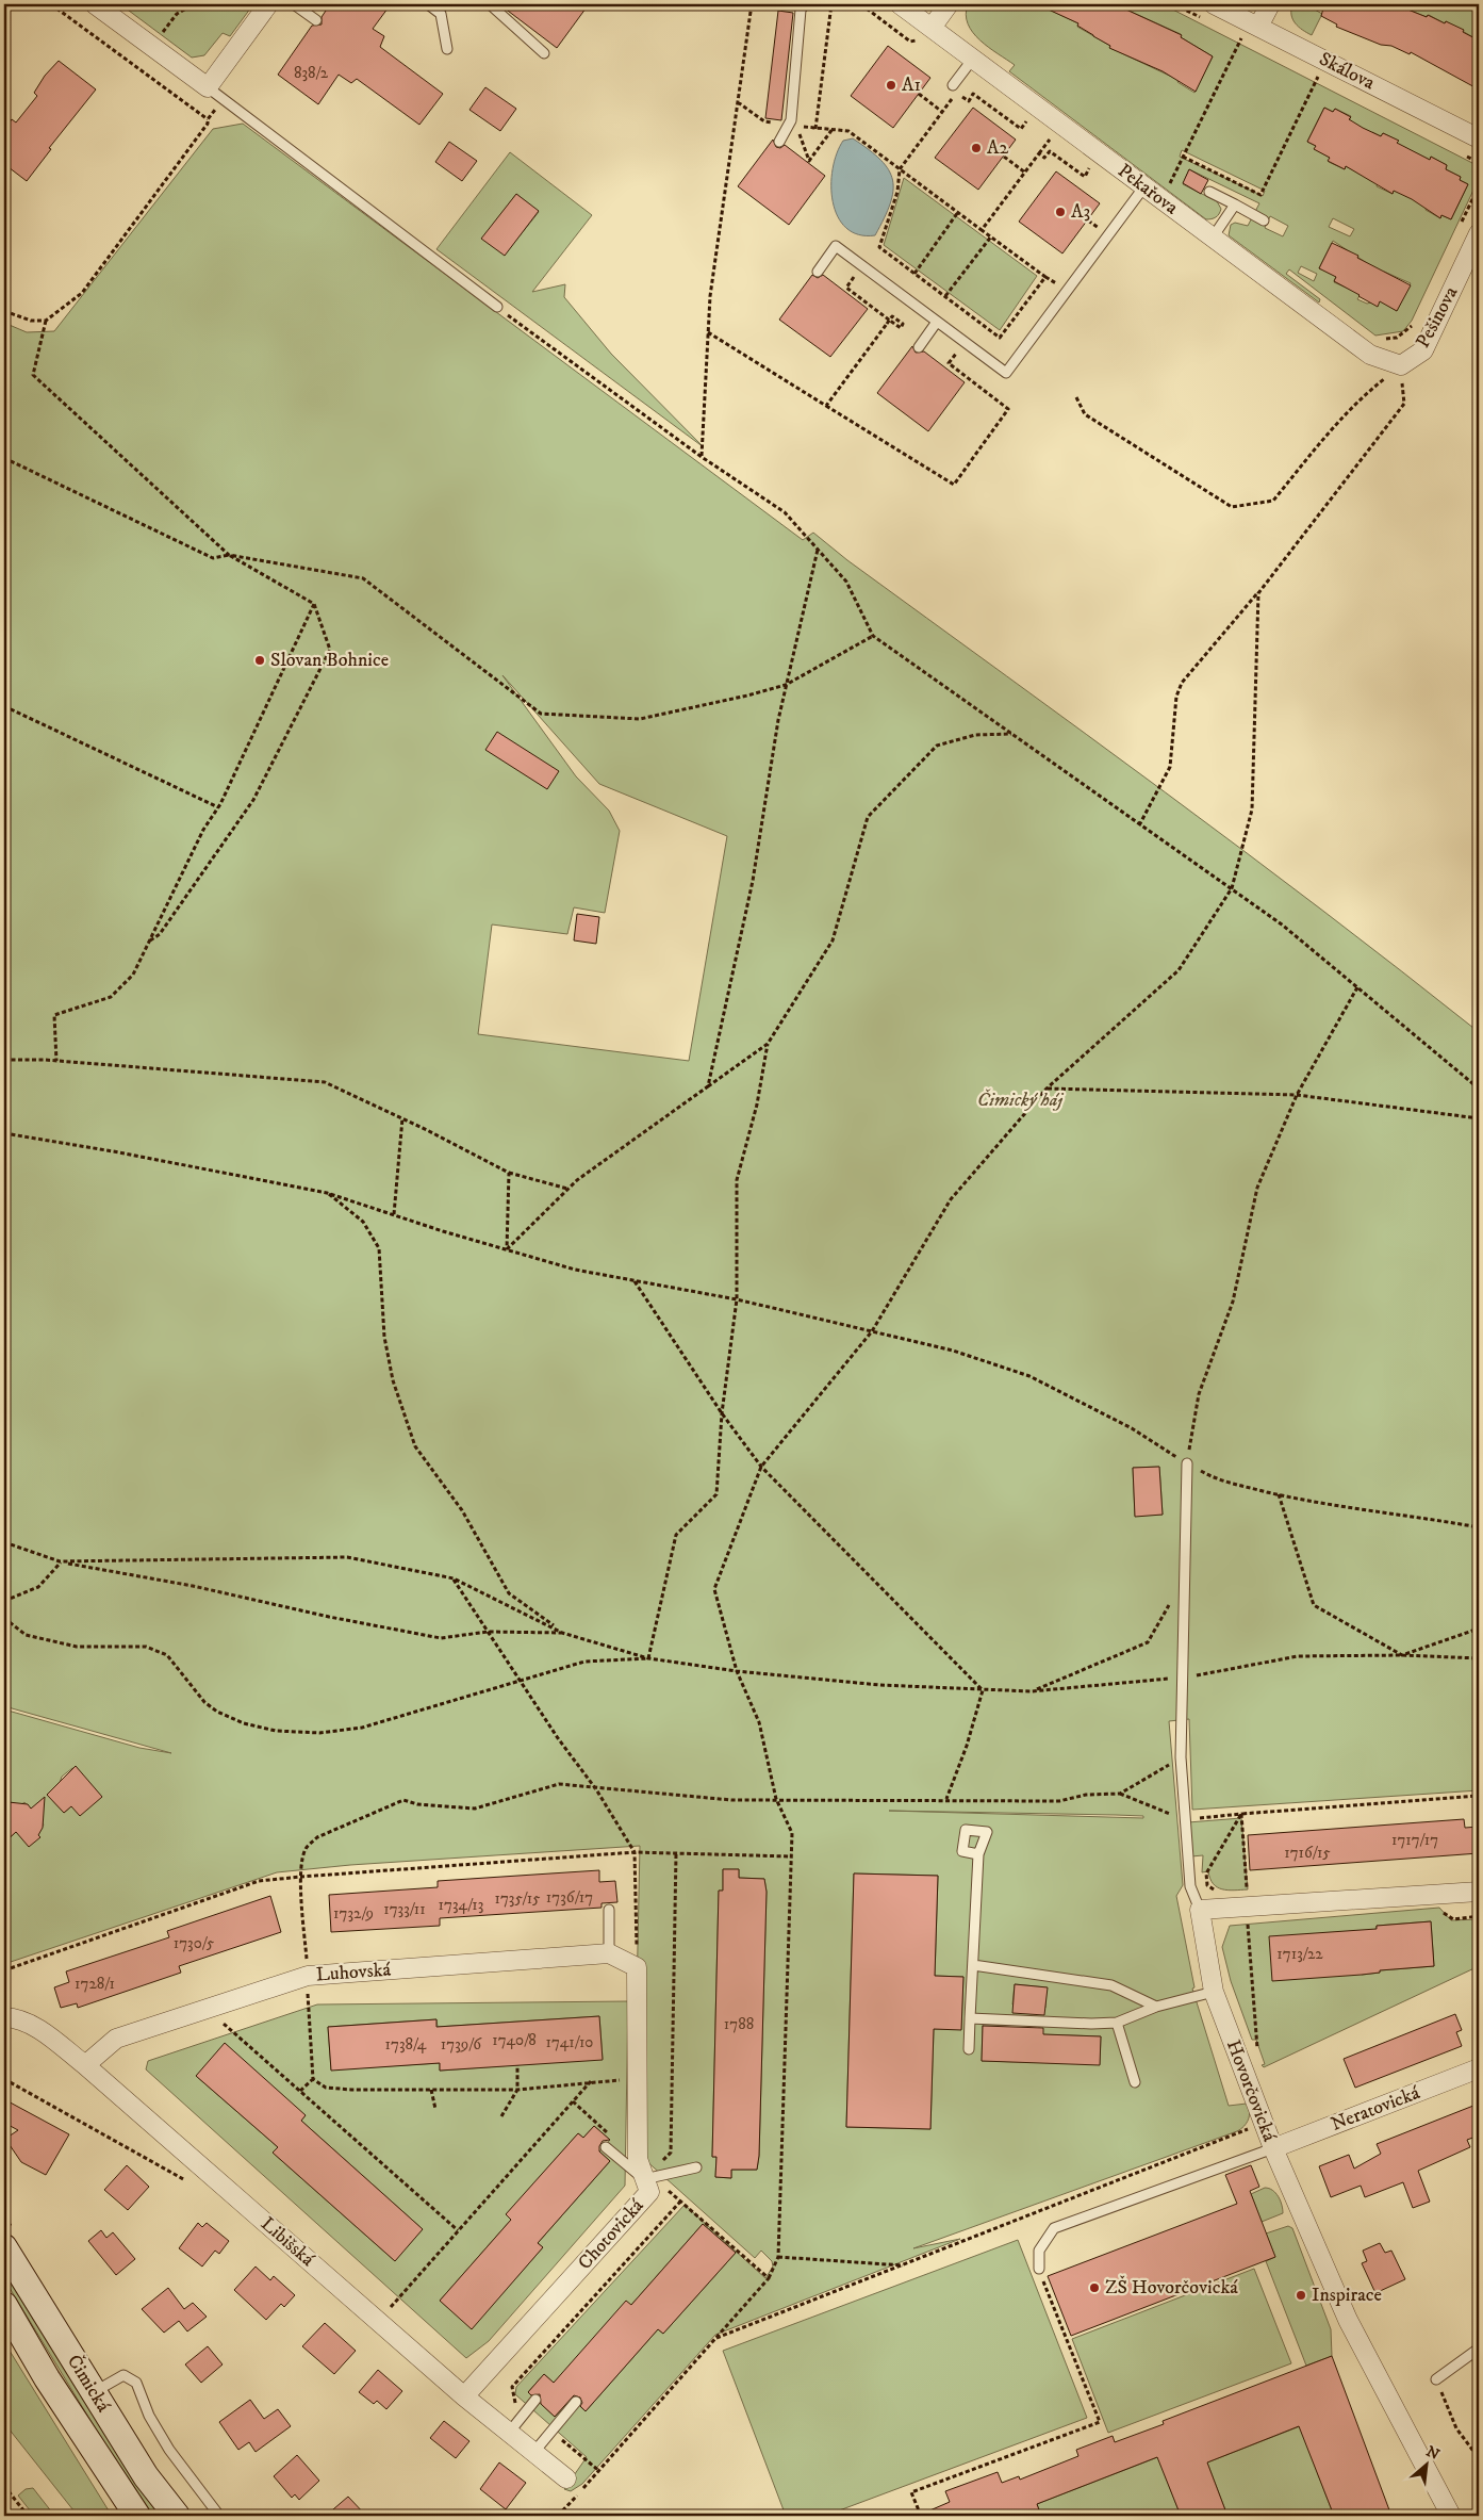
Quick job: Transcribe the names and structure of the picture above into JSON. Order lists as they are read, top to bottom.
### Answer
{
  "streets": {
    "main road": ["Čimická"],
    "street": [
      "Skálova",
      "Pekařova",
      "Pešinova",
      "Luhovská",
      "Hovorčovická",
      "Neratovická",
      "Chotovická",
      "Libišská"
    ]
  },
  "crossings": [
    ["Pekařova", "Pešinova"],
    ["Luhovská", "Libišská"],
    ["Hovorčovická", "Neratovická"],
    ["Chotovická", "Libišská"]
  ],
  "parks": ["Čimický háj"],
  "places": [
    "A1",
    "A2",
    "A3",
    "Slovan Bohnice",
    "ZŠ Hovorčovická",
    "Inspirace"
  ],
  "house_numbers": [
    "838/2",
    "1717/17",
    "1716/15",
    "1736/17",
    "1735/15",
    "1734/13",
    "1733/11",
    "1732/9",
    "1730/5",
    "1713/22",
    "1728/1",
    "1788",
    "1740/8",
    "1741/10",
    "1738/4",
    "1739/6"
  ],
  "north": "top right"
}
